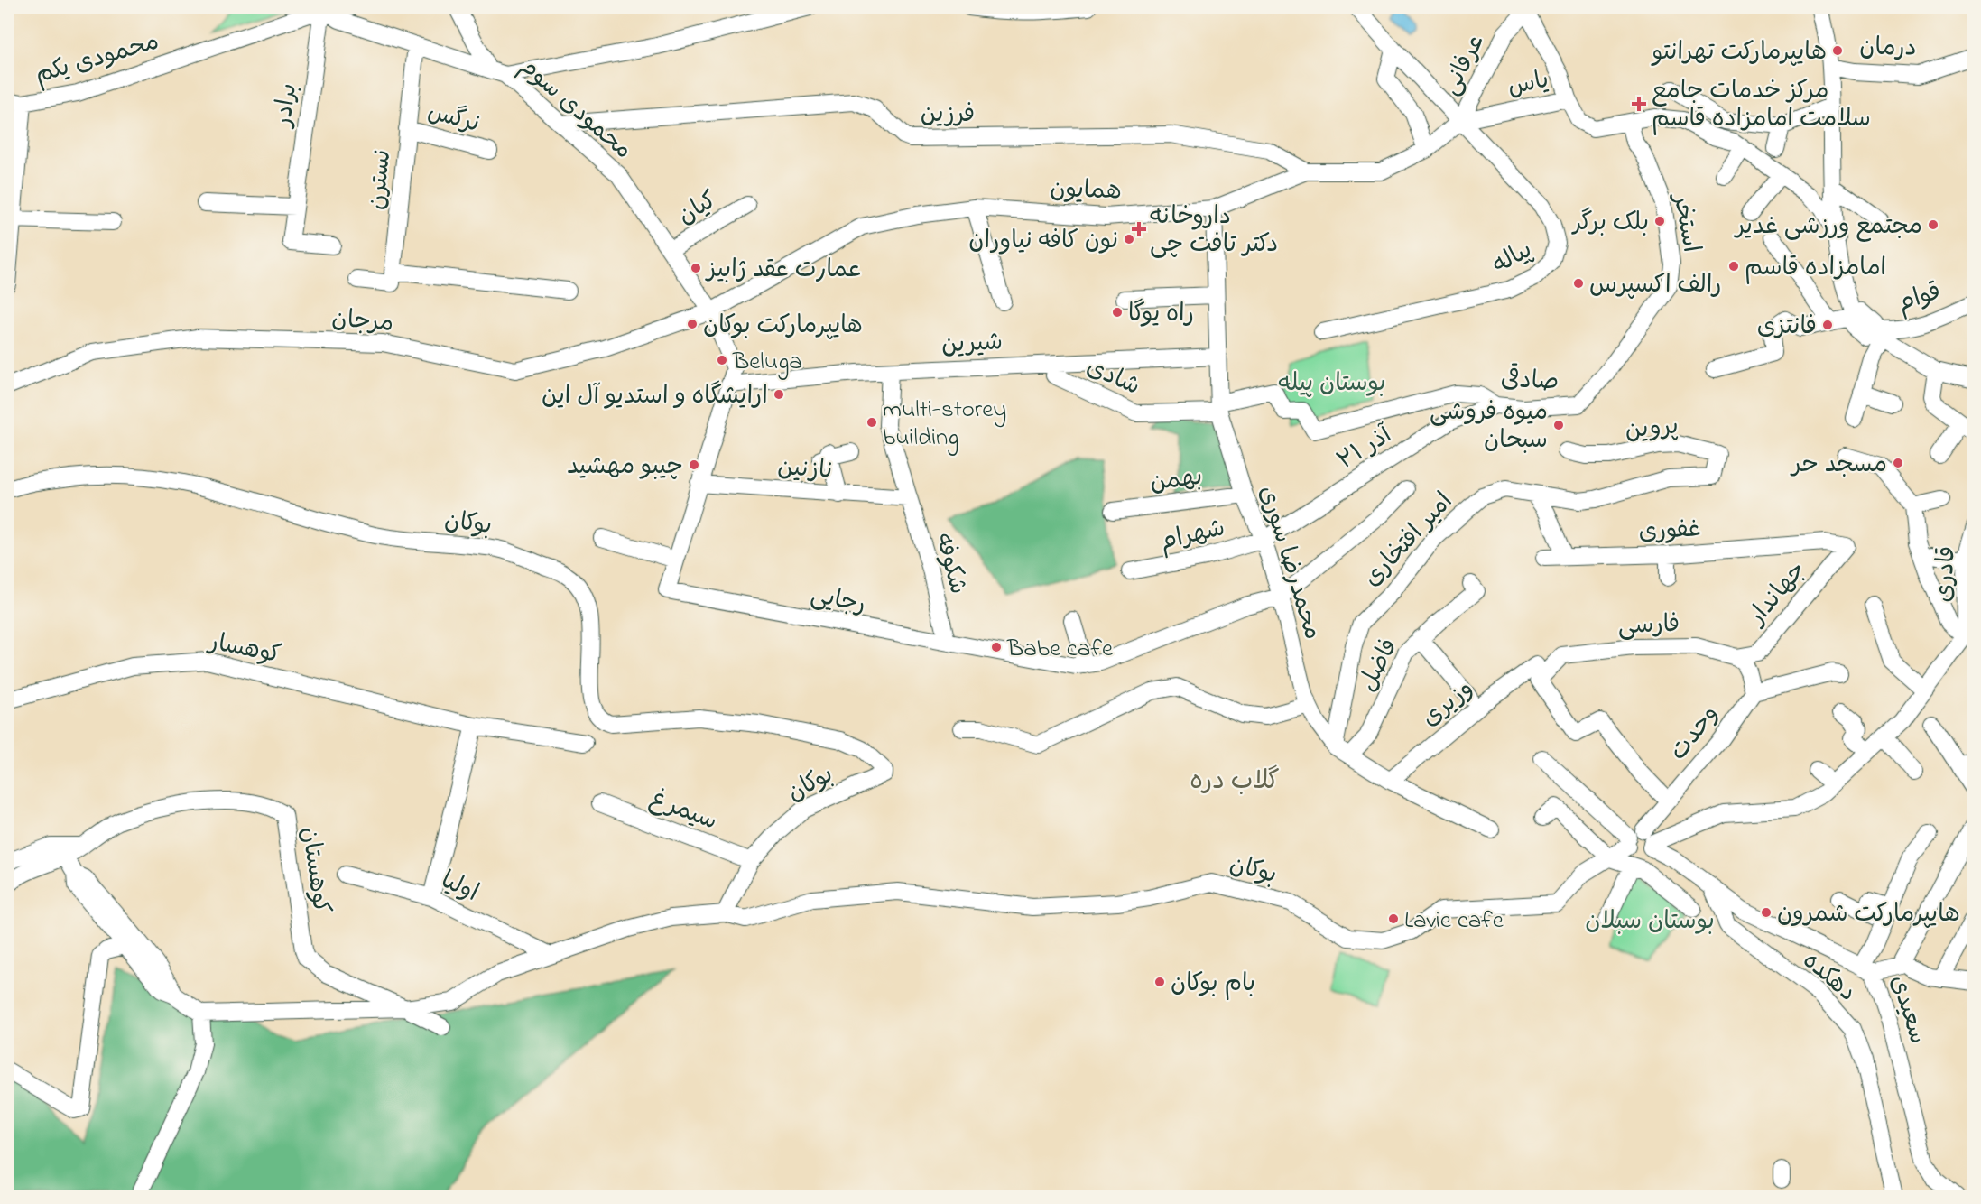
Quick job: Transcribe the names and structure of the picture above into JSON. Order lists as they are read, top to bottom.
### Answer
{
  "streets": {
    "street": [
      "درمان",
      "محمودی یکم",
      "عرفانی",
      "یاس",
      "برادر",
      "محمودی سوم",
      "فرزین",
      "نرگس",
      "نسترن",
      "همایون",
      "کیان",
      "استخر",
      "پیاله",
      "قوام",
      "مرجان",
      "شیرین",
      "شادی",
      "صادقی",
      "پروین",
      "۲۱ آذر",
      "نازنین",
      "بهمن",
      "بوکان",
      "غفوری",
      "شهرام",
      "امیر افتخاری",
      "محمدرضا سوری",
      "شکوفه",
      "قادری",
      "جهاندار",
      "رجایی",
      "فارسی",
      "کوهسار",
      "فاضل",
      "وزیری",
      "وحدت",
      "سیمرغ",
      "کوهستان",
      "اولیا",
      "دهکده",
      "سعیدی"
    ]
  },
  "crossings": [
    ["محمودی یکم", "برادر"],
    ["محمودی یکم", "محمودی سوم"],
    ["عرفانی", "یاس"],
    ["عرفانی", "همایون"],
    ["عرفانی", "پیاله"],
    ["یاس", "همایون"],
    ["یاس", "استخر"],
    ["یاس", "پیاله"],
    ["برادر", "محمودی سوم"],
    ["محمودی سوم", "فرزین"],
    ["محمودی سوم", "نسترن"],
    ["محمودی سوم", "همایون"],
    ["محمودی سوم", "کیان"],
    ["محمودی سوم", "مرجان"],
    ["محمودی سوم", "رجایی"],
    ["فرزین", "همایون"],
    ["نرگس", "نسترن"],
    ["همایون", "پیاله"],
    ["همایون", "مرجان"],
    ["همایون", "محمدرضا سوری"],
    ["همایون", "رجایی"],
    ["استخر", "صادقی"],
    ["مرجان", "رجایی"],
    ["شیرین", "محمدرضا سوری"],
    ["شیرین", "شکوفه"],
    ["شیرین", "رجایی"],
    ["شادی", "صادقی"],
    ["شادی", "محمدرضا سوری"],
    ["صادقی", "۲۱ آذر"],
    ["صادقی", "محمدرضا سوری"],
    ["پروین", "امیر افتخاری"],
    ["۲۱ آذر", "شهرام"],
    ["۲۱ آذر", "محمدرضا سوری"],
    ["نازنین", "شکوفه"],
    ["نازنین", "رجایی"],
    ["بهمن", "محمدرضا سوری"],
    ["بوکان", "وحدت"],
    ["بوکان", "سیمرغ"],
    ["بوکان", "کوهستان"],
    ["بوکان", "دهکده"],
    ["غفوری", "جهاندار"],
    ["شهرام", "محمدرضا سوری"],
    ["امیر افتخاری", "محمدرضا سوری"],
    ["محمدرضا سوری", "رجایی"],
    ["محمدرضا سوری", "فاضل"],
    ["محمدرضا سوری", "وزیری"],
    ["شکوفه", "رجایی"],
    ["جهاندار", "فارسی"],
    ["وحدت", "دهکده"],
    ["کوهستان", "اولیا"],
    ["دهکده", "سعیدی"]
  ],
  "districts": ["گلاب دره"],
  "parks": ["بوستان پیله", "بوستان سبلان"],
  "places": {
    "other": [
      "هایپرمارکت تهرانتو",
      "بلک برگر",
      "مجتمع ورزشی غدیر",
      "نون کافه نیاوران",
      "امامزاده قاسم",
      "عمارت عقد ژابیز",
      "رالف اکسپرس",
      "راه یوگا",
      "هایپرمارکت بوکان",
      "فانتزی",
      "Beluga",
      "ارایشگاه و استدیو آل این",
      "multi-storey building",
      "میوه فروشی سبحان",
      "مسجد حر",
      "چیبو مهشید",
      "Babe cafe",
      "هایپرمارکت شمرون",
      "Lavie cafe",
      "بام بوکان"
    ],
    "health": ["مرکز خدمات جامع سلامت امامزاده قاسم", "داروخانه دکتر تافت چی"]
  }
}
